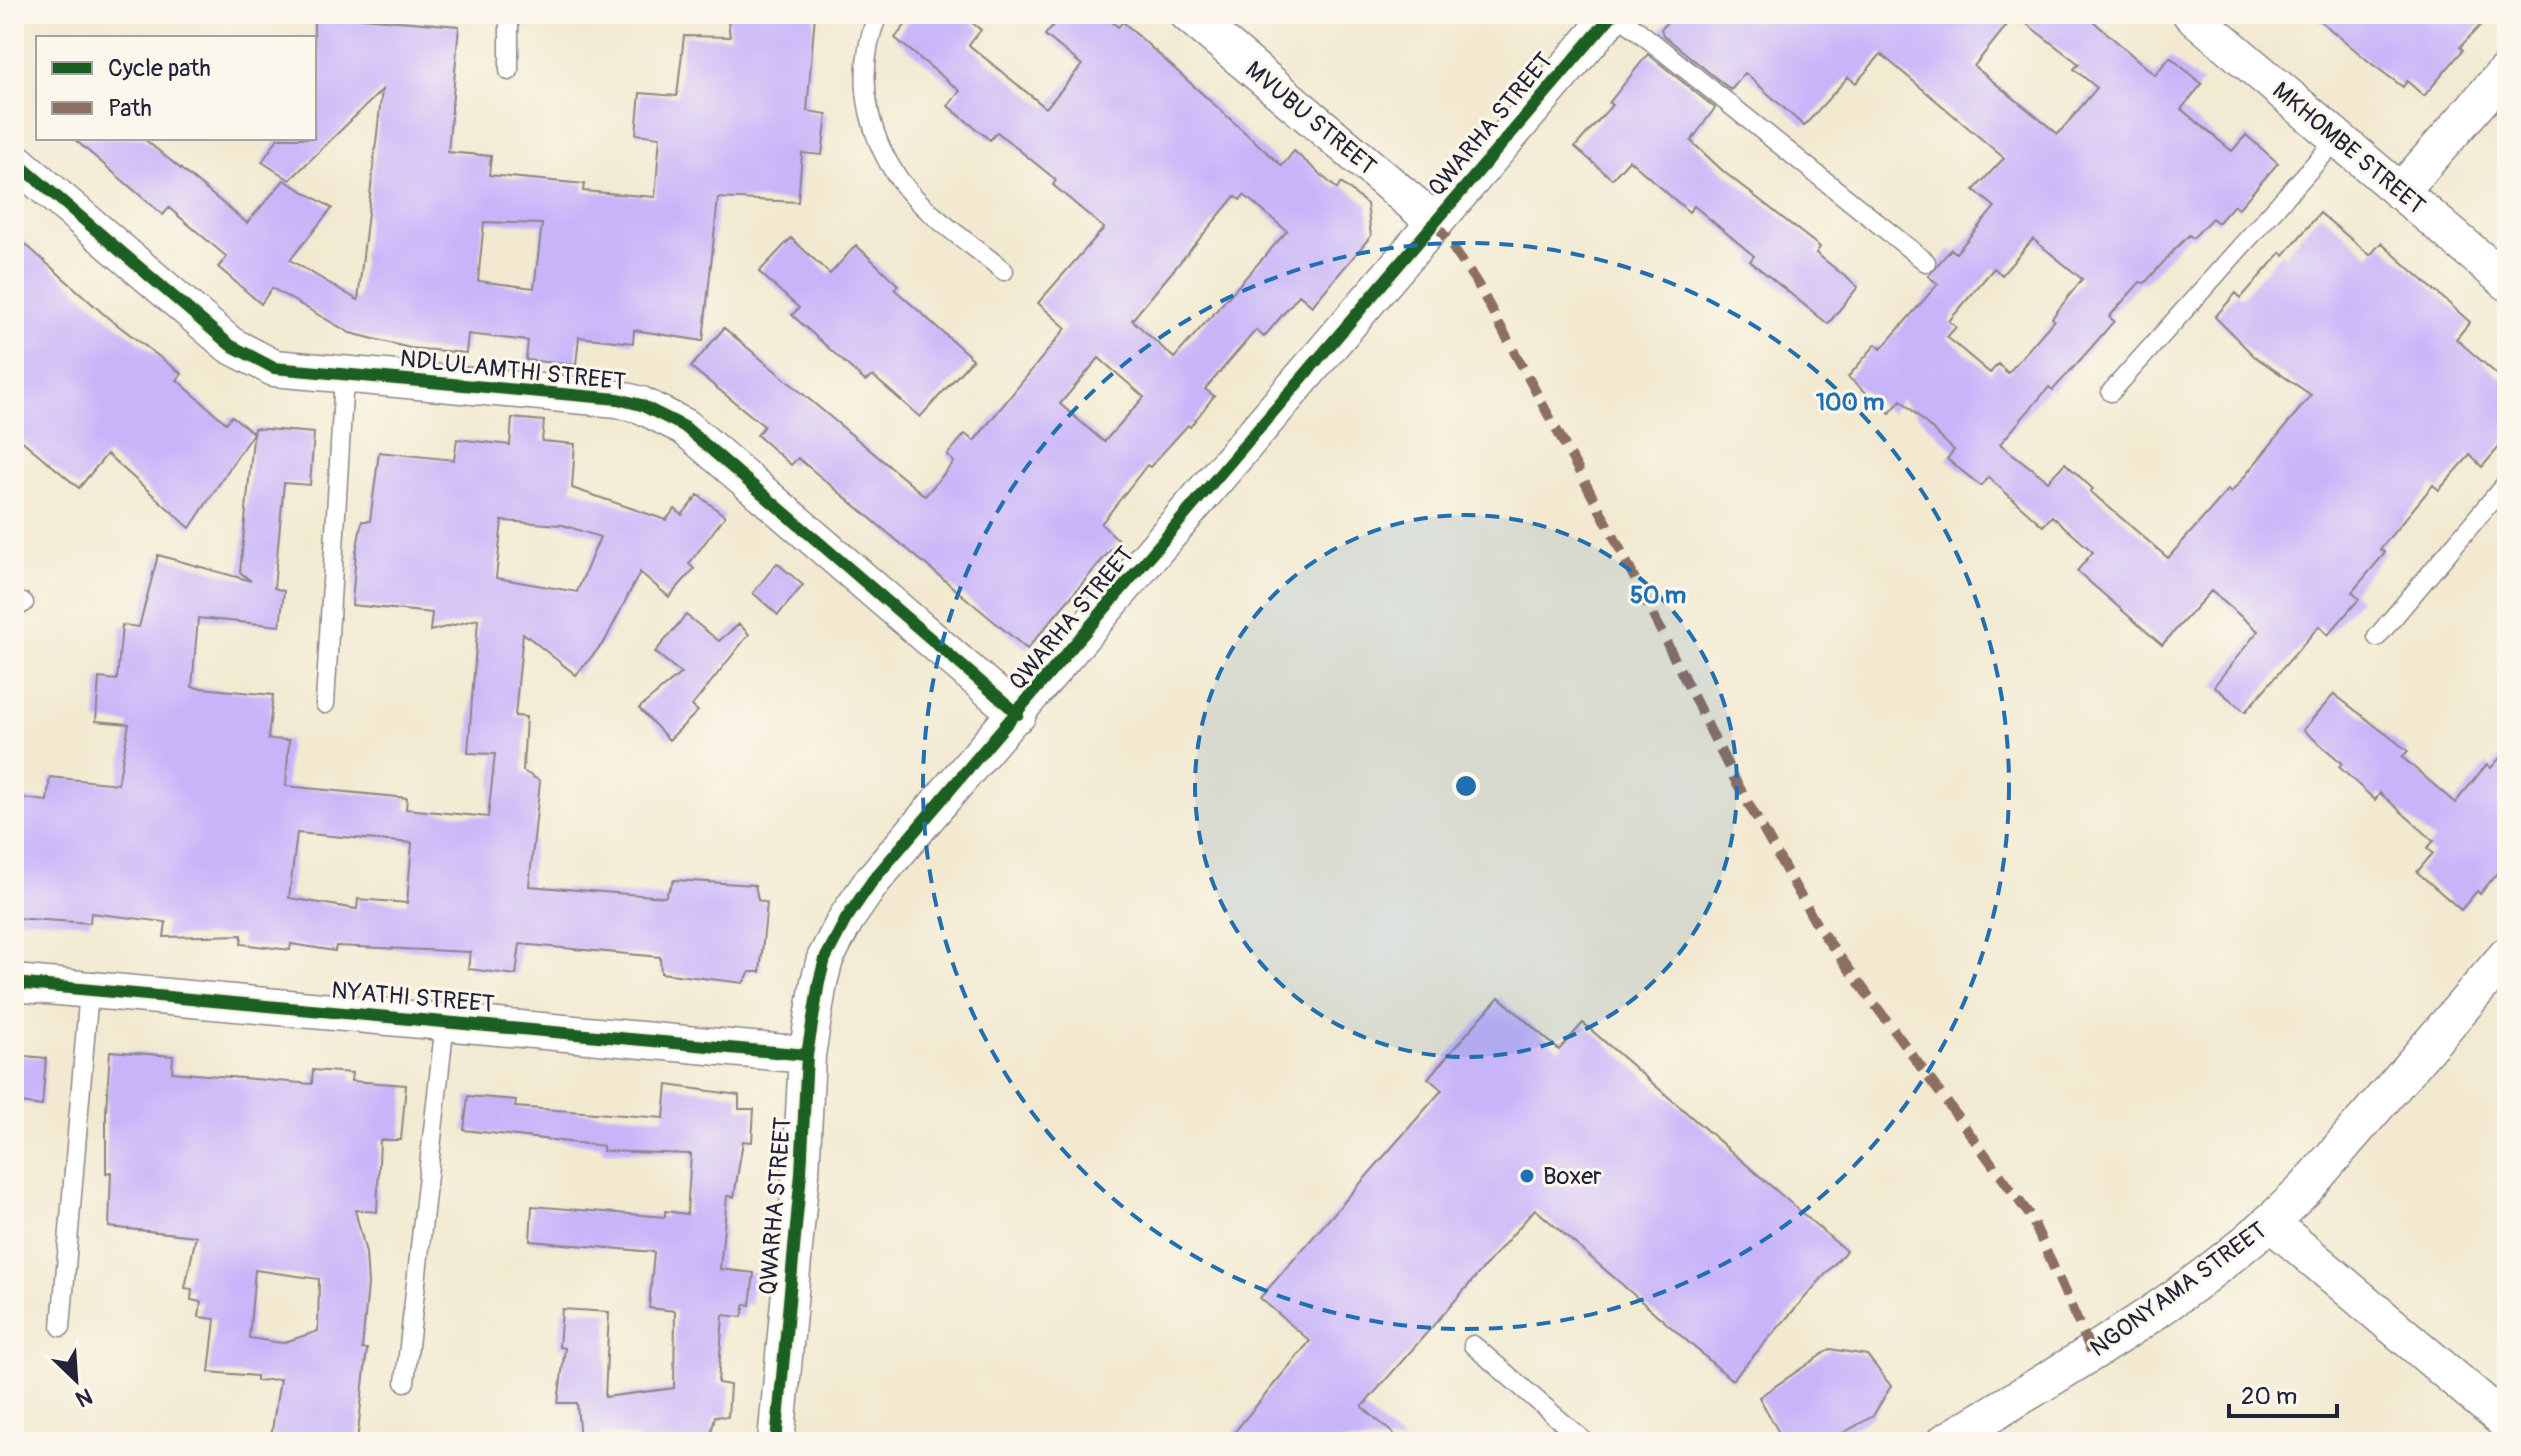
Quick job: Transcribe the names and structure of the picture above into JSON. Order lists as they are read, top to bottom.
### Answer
{
  "streets": {
    "street": [
      "MVUBU STREET",
      "QWARHA STREET",
      "MKHOMBE STREET",
      "NDLULAMTHI STREET",
      "NYATHI STREET",
      "NGONYAMA STREET"
    ]
  },
  "crossings": [
    ["MVUBU STREET", "QWARHA STREET"],
    ["QWARHA STREET", "NDLULAMTHI STREET"],
    ["QWARHA STREET", "NYATHI STREET"]
  ],
  "places": ["Boxer"],
  "legend": ["Cycle path", "Path"],
  "scale_bar": "20 m",
  "north": "bottom right",
  "rings": ["100 m", "50 m"]
}
